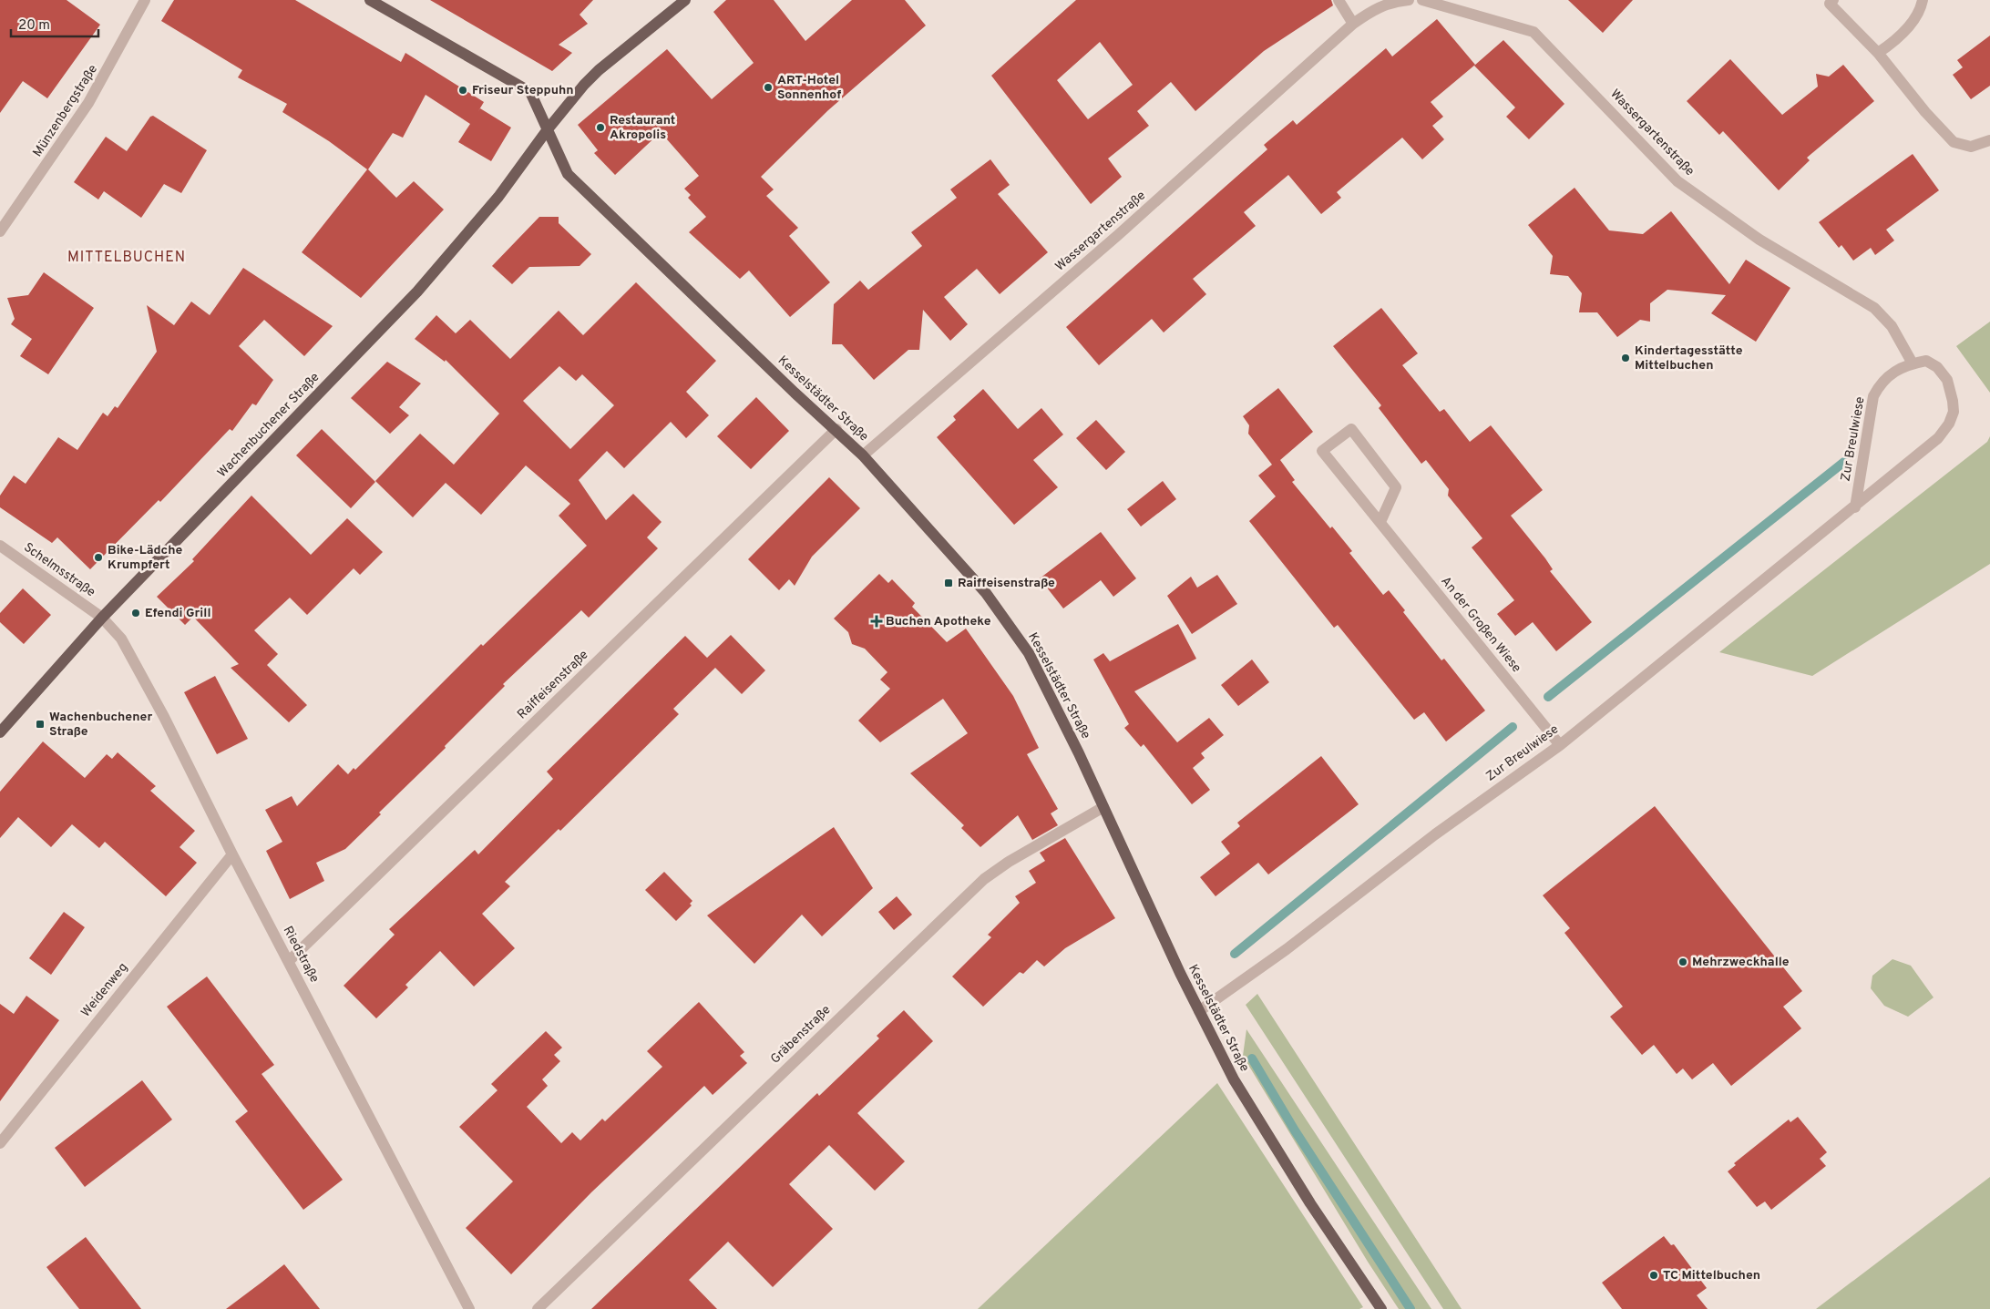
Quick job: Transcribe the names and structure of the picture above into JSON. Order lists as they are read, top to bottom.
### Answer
{
  "streets": {
    "main road": ["Kesselstädter Straße", "Wachenbuchener Straße"],
    "street": [
      "Münzenbergstraße",
      "Wassergartenstraße",
      "Zur Breulwiese",
      "Schelmsstraße",
      "An der Großen Wiese",
      "Raiffeisenstraße",
      "Riedstraße",
      "Weidenweg",
      "Gräbenstraße"
    ]
  },
  "crossings": [
    ["Wassergartenstraße", "Kesselstädter Straße"],
    ["Wassergartenstraße", "Zur Breulwiese"],
    ["Kesselstädter Straße", "Wachenbuchener Straße"],
    ["Kesselstädter Straße", "Zur Breulwiese"],
    ["Kesselstädter Straße", "Raiffeisenstraße"],
    ["Kesselstädter Straße", "Gräbenstraße"],
    ["Wachenbuchener Straße", "Schelmsstraße"],
    ["Wachenbuchener Straße", "Riedstraße"],
    ["Zur Breulwiese", "An der Großen Wiese"],
    ["Schelmsstraße", "Riedstraße"],
    ["Raiffeisenstraße", "Riedstraße"],
    ["Riedstraße", "Weidenweg"]
  ],
  "districts": ["MITTELBUCHEN"],
  "places": {
    "other": [
      "ART-Hotel Sonnenhof",
      "Friseur Steppuhn",
      "Restaurant Akropolis",
      "Kindertagesstätte Mittelbuchen",
      "Bike-Lädche Krumpfert",
      "Efendi Grill",
      "Mehrzweckhalle",
      "TC Mittelbuchen"
    ],
    "transit": ["Raiffeisenstraße", "Wachenbuchener Straße"],
    "health": ["Buchen Apotheke"]
  },
  "scale_bar": "20 m"
}
